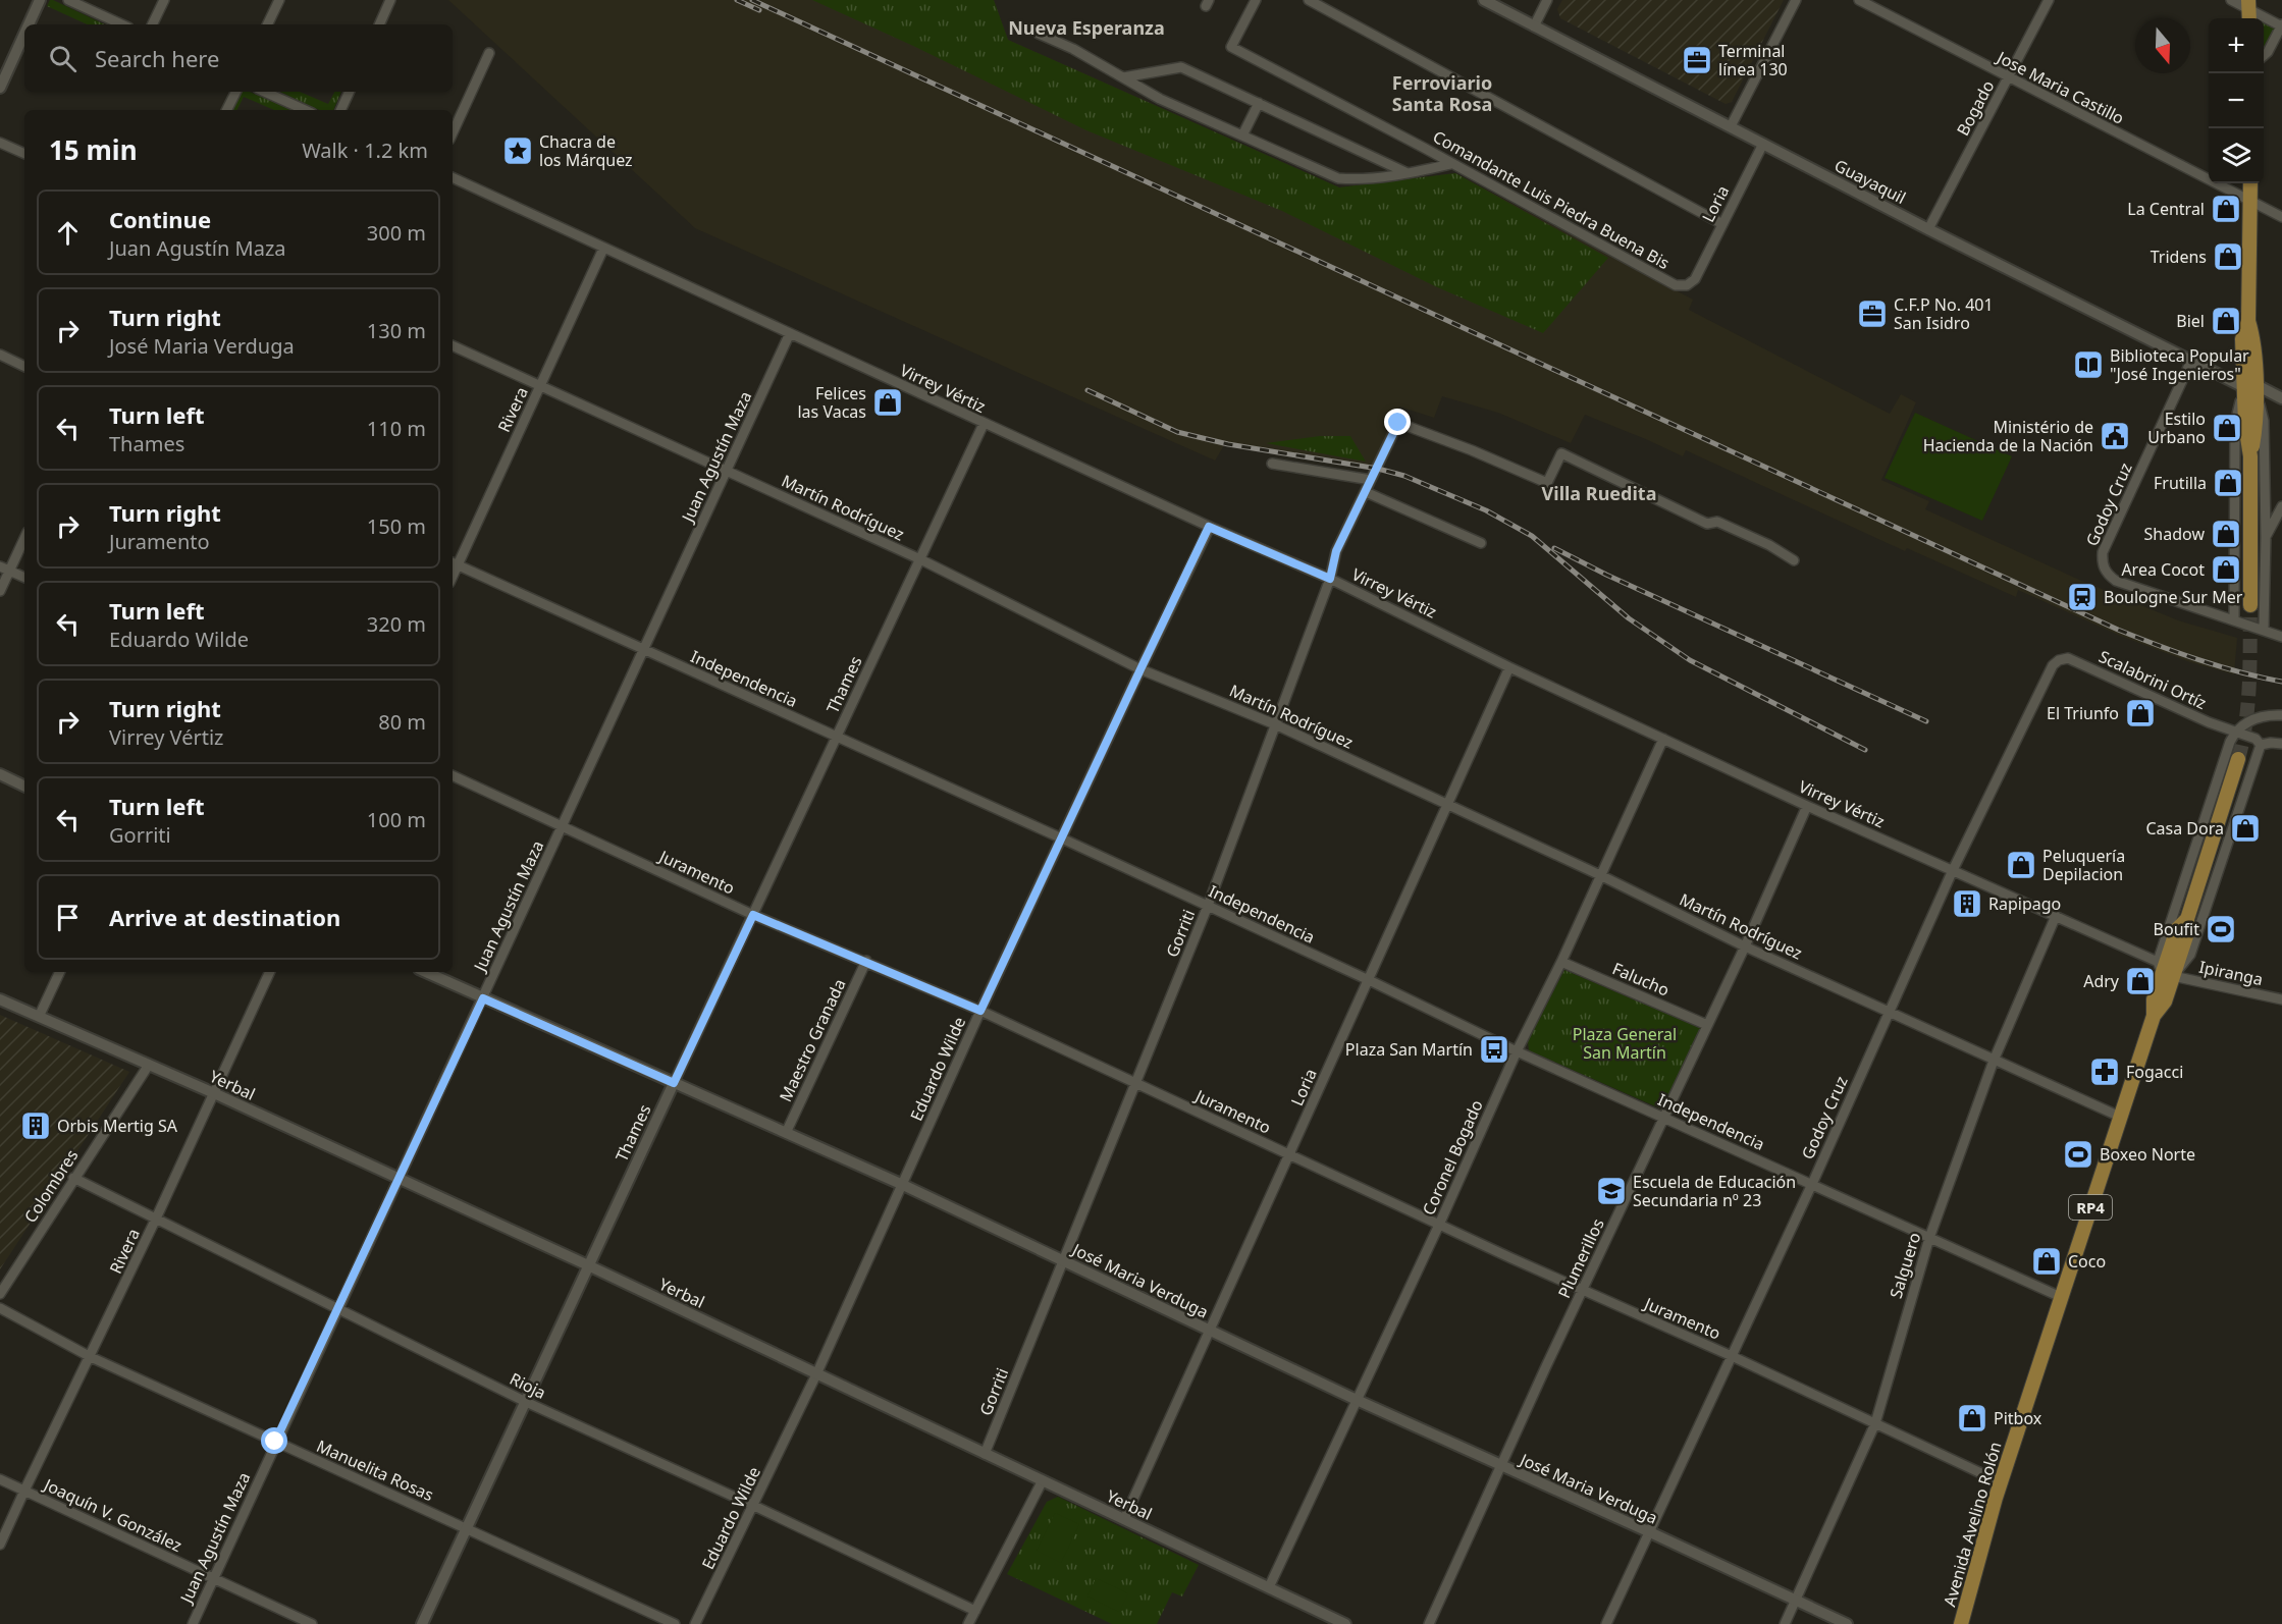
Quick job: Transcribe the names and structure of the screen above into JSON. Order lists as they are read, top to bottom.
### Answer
{
  "streets": {
    "main road": ["RP4", "Avenida Avelino Rolón"],
    "street": [
      "Jose Maria Castillo",
      "Bogado",
      "Guayaquil",
      "Comandante Luis Piedra Buena Bis",
      "Loria",
      "Virrey Vértiz",
      "Rivera",
      "Juan Agustín Maza",
      "Godoy Cruz",
      "Martín Rodríguez",
      "Independencia",
      "Scalabrini Ortíz",
      "Thames",
      "Juramento",
      "Gorriti",
      "Ipiranga",
      "Falucho",
      "Maestro Granada",
      "Eduardo Wilde",
      "Yerbal",
      "Coronel Bogado",
      "Colombres",
      "Plumerillos",
      "Salguero",
      "José Maria Verduga",
      "Rioja",
      "Manuelita Rosas",
      "Joaquín V. González"
    ]
  },
  "crossings": [
    ["Jose Maria Castillo", "Bogado"],
    ["Bogado", "Guayaquil"],
    ["Guayaquil", "Loria"],
    ["Guayaquil", "Godoy Cruz"],
    ["Comandante Luis Piedra Buena Bis", "Loria"],
    ["Loria", "Virrey Vértiz"],
    ["Loria", "Martín Rodríguez"],
    ["Loria", "Independencia"],
    ["Loria", "Juramento"],
    ["Loria", "Yerbal"],
    ["Loria", "José Maria Verduga"],
    ["Virrey Vértiz", "Rivera"],
    ["Virrey Vértiz", "Juan Agustín Maza"],
    ["Virrey Vértiz", "Godoy Cruz"],
    ["Virrey Vértiz", "Thames"],
    ["Virrey Vértiz", "Gorriti"],
    ["Virrey Vértiz", "Ipiranga"],
    ["Virrey Vértiz", "Eduardo Wilde"],
    ["Virrey Vértiz", "Coronel Bogado"],
    ["Virrey Vértiz", "Plumerillos"],
    ["Virrey Vértiz", "Salguero"],
    ["Virrey Vértiz", "Avenida Avelino Rolón"],
    ["Rivera", "Martín Rodríguez"],
    ["Rivera", "Independencia"],
    ["Rivera", "Yerbal"],
    ["Rivera", "Rioja"],
    ["Rivera", "Manuelita Rosas"],
    ["Rivera", "Joaquín V. González"],
    ["Juan Agustín Maza", "Martín Rodríguez"],
    ["Juan Agustín Maza", "Independencia"],
    ["Juan Agustín Maza", "Juramento"],
    ["Juan Agustín Maza", "Yerbal"],
    ["Juan Agustín Maza", "José Maria Verduga"],
    ["Juan Agustín Maza", "Rioja"],
    ["Juan Agustín Maza", "Manuelita Rosas"],
    ["Juan Agustín Maza", "Joaquín V. González"],
    ["Godoy Cruz", "Martín Rodríguez"],
    ["Godoy Cruz", "Independencia"],
    ["Godoy Cruz", "Scalabrini Ortíz"],
    ["Godoy Cruz", "Juramento"],
    ["Godoy Cruz", "José Maria Verduga"],
    ["Martín Rodríguez", "Thames"],
    ["Martín Rodríguez", "Gorriti"],
    ["Martín Rodríguez", "Eduardo Wilde"],
    ["Martín Rodríguez", "Coronel Bogado"],
    ["Martín Rodríguez", "Plumerillos"],
    ["Martín Rodríguez", "Salguero"],
    ["Martín Rodríguez", "Avenida Avelino Rolón"],
    ["Independencia", "Thames"],
    ["Independencia", "Gorriti"],
    ["Independencia", "Eduardo Wilde"],
    ["Independencia", "Coronel Bogado"],
    ["Independencia", "Plumerillos"],
    ["Independencia", "Salguero"],
    ["Independencia", "Avenida Avelino Rolón"],
    ["Scalabrini Ortíz", "Avenida Avelino Rolón"],
    ["Thames", "Juramento"],
    ["Thames", "Yerbal"],
    ["Thames", "José Maria Verduga"],
    ["Thames", "Rioja"],
    ["Thames", "Manuelita Rosas"],
    ["Juramento", "Gorriti"],
    ["Juramento", "Maestro Granada"],
    ["Juramento", "Eduardo Wilde"],
    ["Juramento", "Coronel Bogado"],
    ["Juramento", "Plumerillos"],
    ["Juramento", "Salguero"],
    ["Juramento", "Avenida Avelino Rolón"],
    ["Gorriti", "Yerbal"],
    ["Gorriti", "José Maria Verduga"],
    ["Ipiranga", "Avenida Avelino Rolón"],
    ["Falucho", "Coronel Bogado"],
    ["Falucho", "Plumerillos"],
    ["Maestro Granada", "José Maria Verduga"],
    ["Eduardo Wilde", "Yerbal"],
    ["Eduardo Wilde", "José Maria Verduga"],
    ["Eduardo Wilde", "Rioja"],
    ["Yerbal", "Coronel Bogado"],
    ["Yerbal", "Colombres"],
    ["Coronel Bogado", "José Maria Verduga"],
    ["Colombres", "Rioja"],
    ["Plumerillos", "José Maria Verduga"],
    ["Salguero", "José Maria Verduga"]
  ],
  "districts": ["Nueva Esperanza", "Ferroviario Santa Rosa", "Villa Ruedita"],
  "parks": ["Plaza General San Martín"],
  "places": {
    "office": ["Terminal línea 130", "C.F.P No. 401 San Isidro"],
    "place": ["Chacra de los Márquez"],
    "shop": [
      "La Central",
      "Tridens",
      "Biel",
      "Felices las Vacas",
      "Estilo Urbano",
      "Frutilla",
      "Shadow",
      "Area Cocot",
      "El Triunfo",
      "Casa Dora",
      "Peluquería Depilacion",
      "Adry",
      "Coco",
      "Pitbox"
    ],
    "library": ["Biblioteca Popular \"José Ingenieros\""],
    "public building": ["Ministério de Hacienda de la Nación"],
    "station": ["Boulogne Sur Mer"],
    "building": ["Rapipago", "Orbis Mertig SA"],
    "sports": ["Boufit", "Boxeo Norte"],
    "bus stop": ["Plaza San Martín"],
    "pharmacy": ["Fogacci"],
    "school or university": ["Escuela de Educación Secundaria nº 23"]
  },
  "north": "bottom",
  "page": {
    "map_buttons": ["+", "−"],
    "search": "Search here",
    "heading": ["15 min", "Walk · 1.2 km"],
    "list": [
      ["Continue", "Juan Agustín Maza", "300 m"],
      ["Turn right", "José Maria Verduga", "130 m"],
      ["Turn left", "Thames", "110 m"],
      ["Turn right", "Juramento", "150 m"],
      ["Turn left", "Eduardo Wilde", "320 m"],
      ["Turn right", "Virrey Vértiz", "80 m"],
      ["Turn left", "Gorriti", "100 m"],
      "Arrive at destination"
    ]
  }
}
